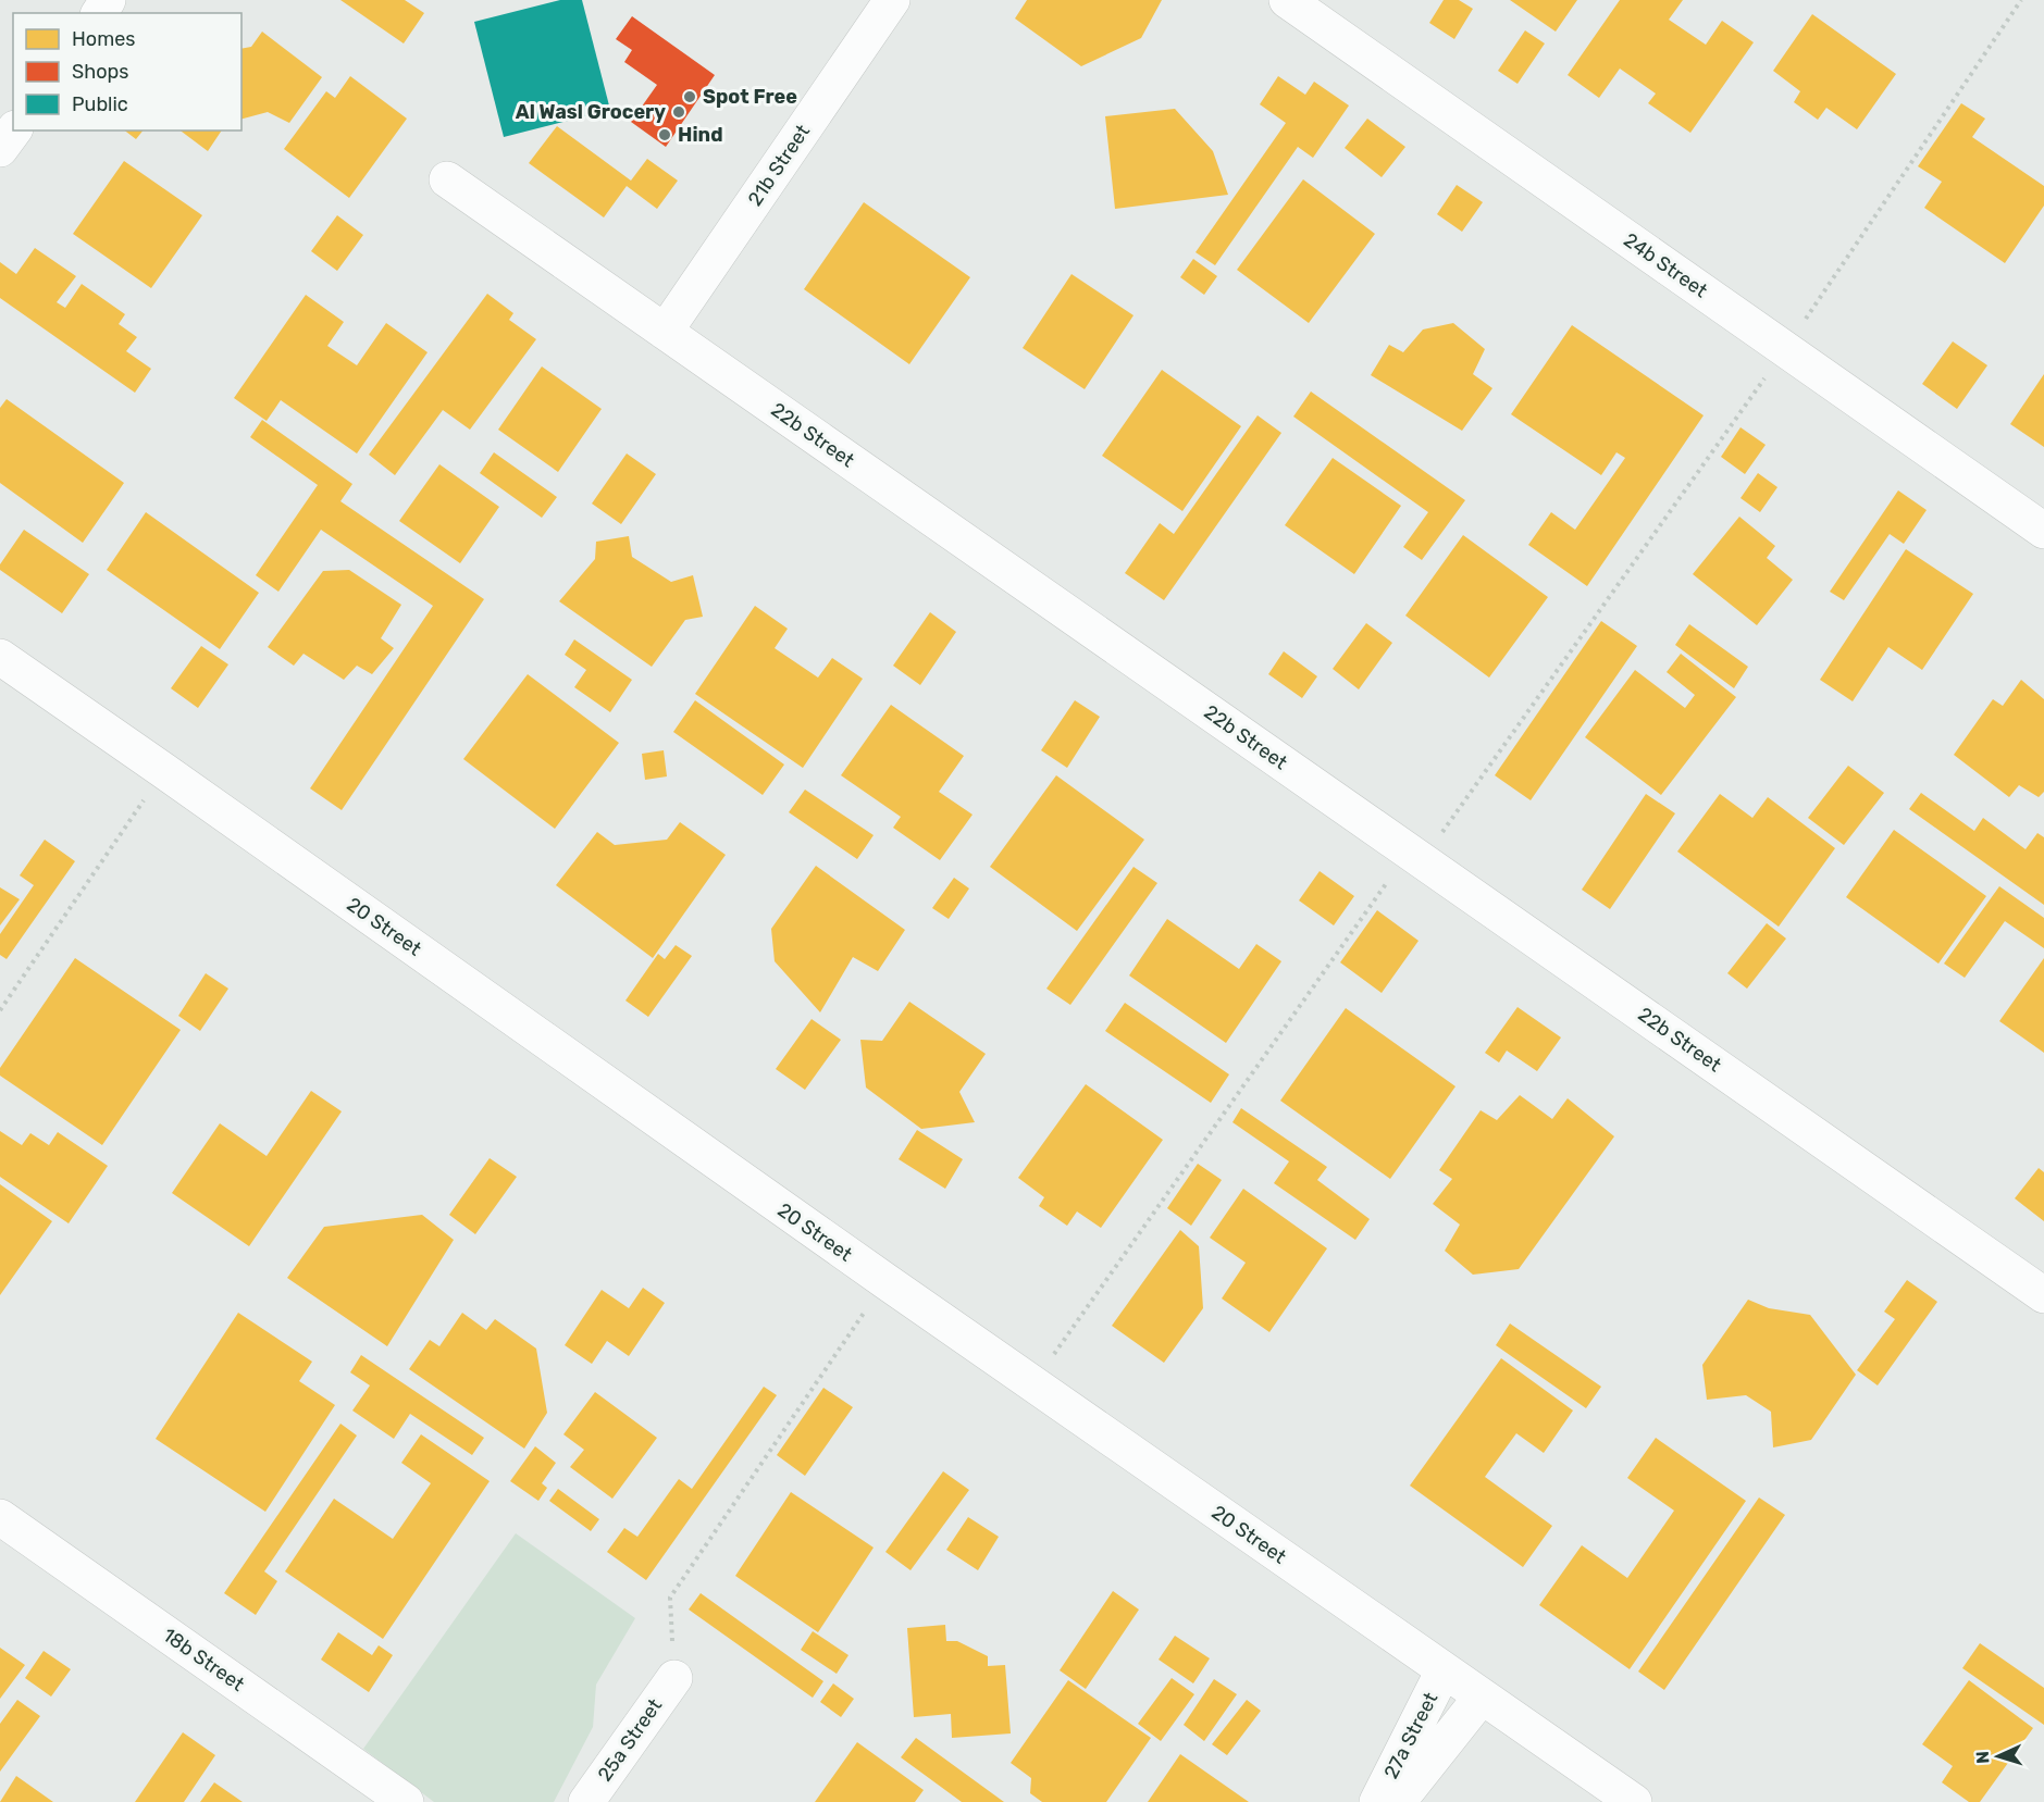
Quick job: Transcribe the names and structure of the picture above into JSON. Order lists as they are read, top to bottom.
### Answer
{
  "streets": {
    "street": [
      "21b Street",
      "24b Street",
      "22b Street",
      "20 Street",
      "18b Street",
      "27a Street",
      "25a Street"
    ]
  },
  "crossings": [
    ["21b Street", "22b Street"],
    ["20 Street", "27a Street"]
  ],
  "places": ["Spot Free", "Al Wasl Grocery", "Hind"],
  "legend": ["Homes", "Shops", "Public"],
  "north": "left"
}
